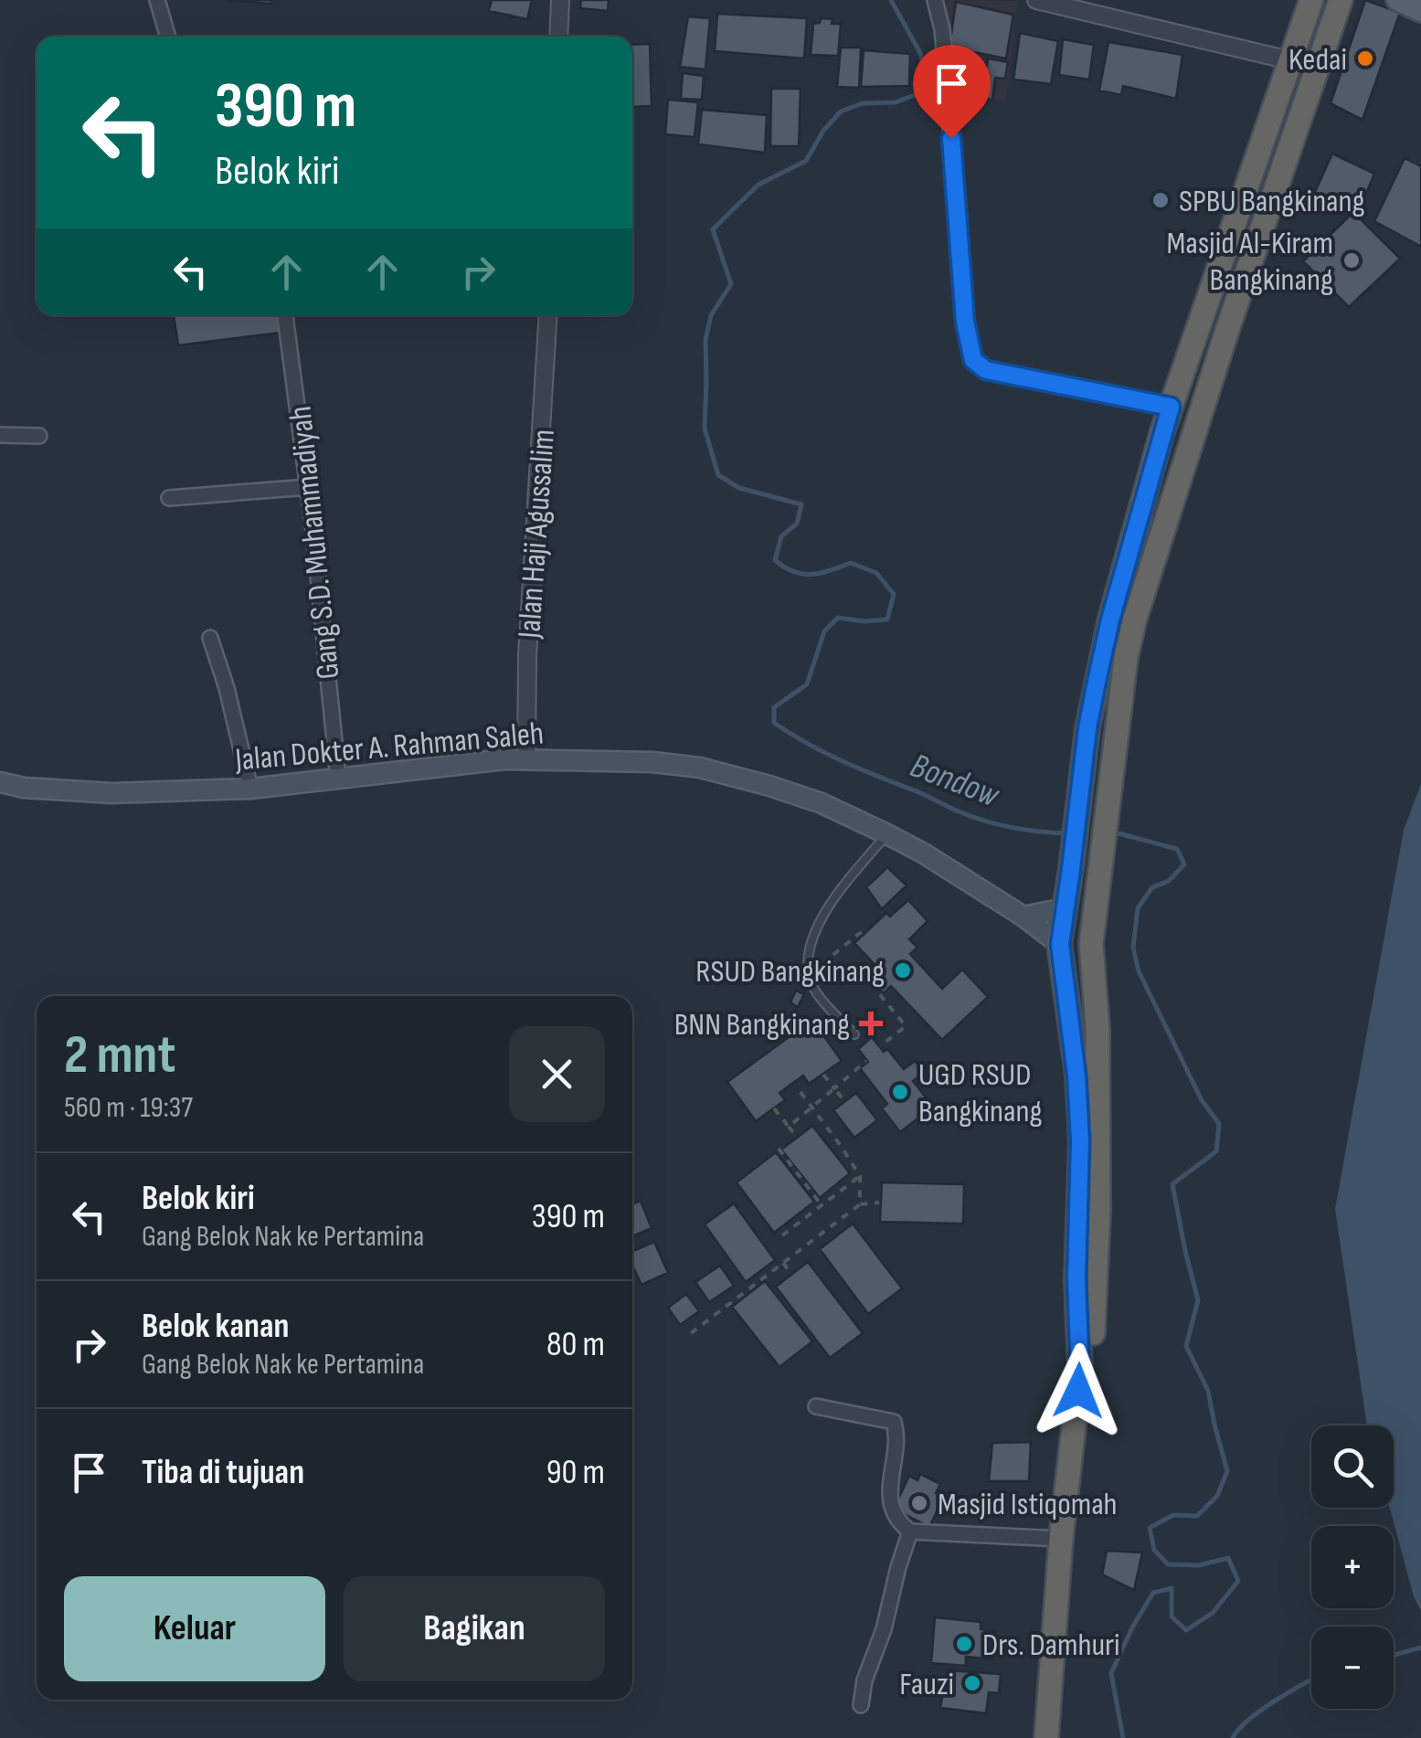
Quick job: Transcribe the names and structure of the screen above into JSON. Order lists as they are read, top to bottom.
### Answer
{
  "streets": {
    "main road": ["Jalan Dokter A. Rahman Saleh"],
    "street": ["Jalan Haji Agussalim", "Gang S.D. Muhammadiyah"]
  },
  "crossings": [
    ["Jalan Haji Agussalim", "Jalan Dokter A. Rahman Saleh"],
    ["Gang S.D. Muhammadiyah", "Jalan Dokter A. Rahman Saleh"]
  ],
  "water": ["Bondow"],
  "places": {
    "other": [
      "Kedai",
      "SPBU Bangkinang",
      "Masjid Al-Kiram Bangkinang",
      "RSUD Bangkinang",
      "UGD RSUD Bangkinang",
      "Masjid Istiqomah",
      "Drs. Damhuri",
      "Fauzi"
    ],
    "health": ["BNN Bangkinang"]
  },
  "page": {
    "turn": ["390 m", "Belok kiri"],
    "heading": ["2 mnt", "560 m · 19:37"],
    "list": [
      {
        "name": "Belok kiri",
        "note": "Gang Belok Nak ke Pertamina",
        "value": "390 m"
      },
      {
        "name": "Belok kanan",
        "note": "Gang Belok Nak ke Pertamina",
        "value": "80 m"
      },
      {
        "name": "Tiba di tujuan",
        "value": "90 m"
      }
    ],
    "map_buttons": ["+", "−"],
    "buttons": ["Keluar", "Bagikan"]
  }
}
